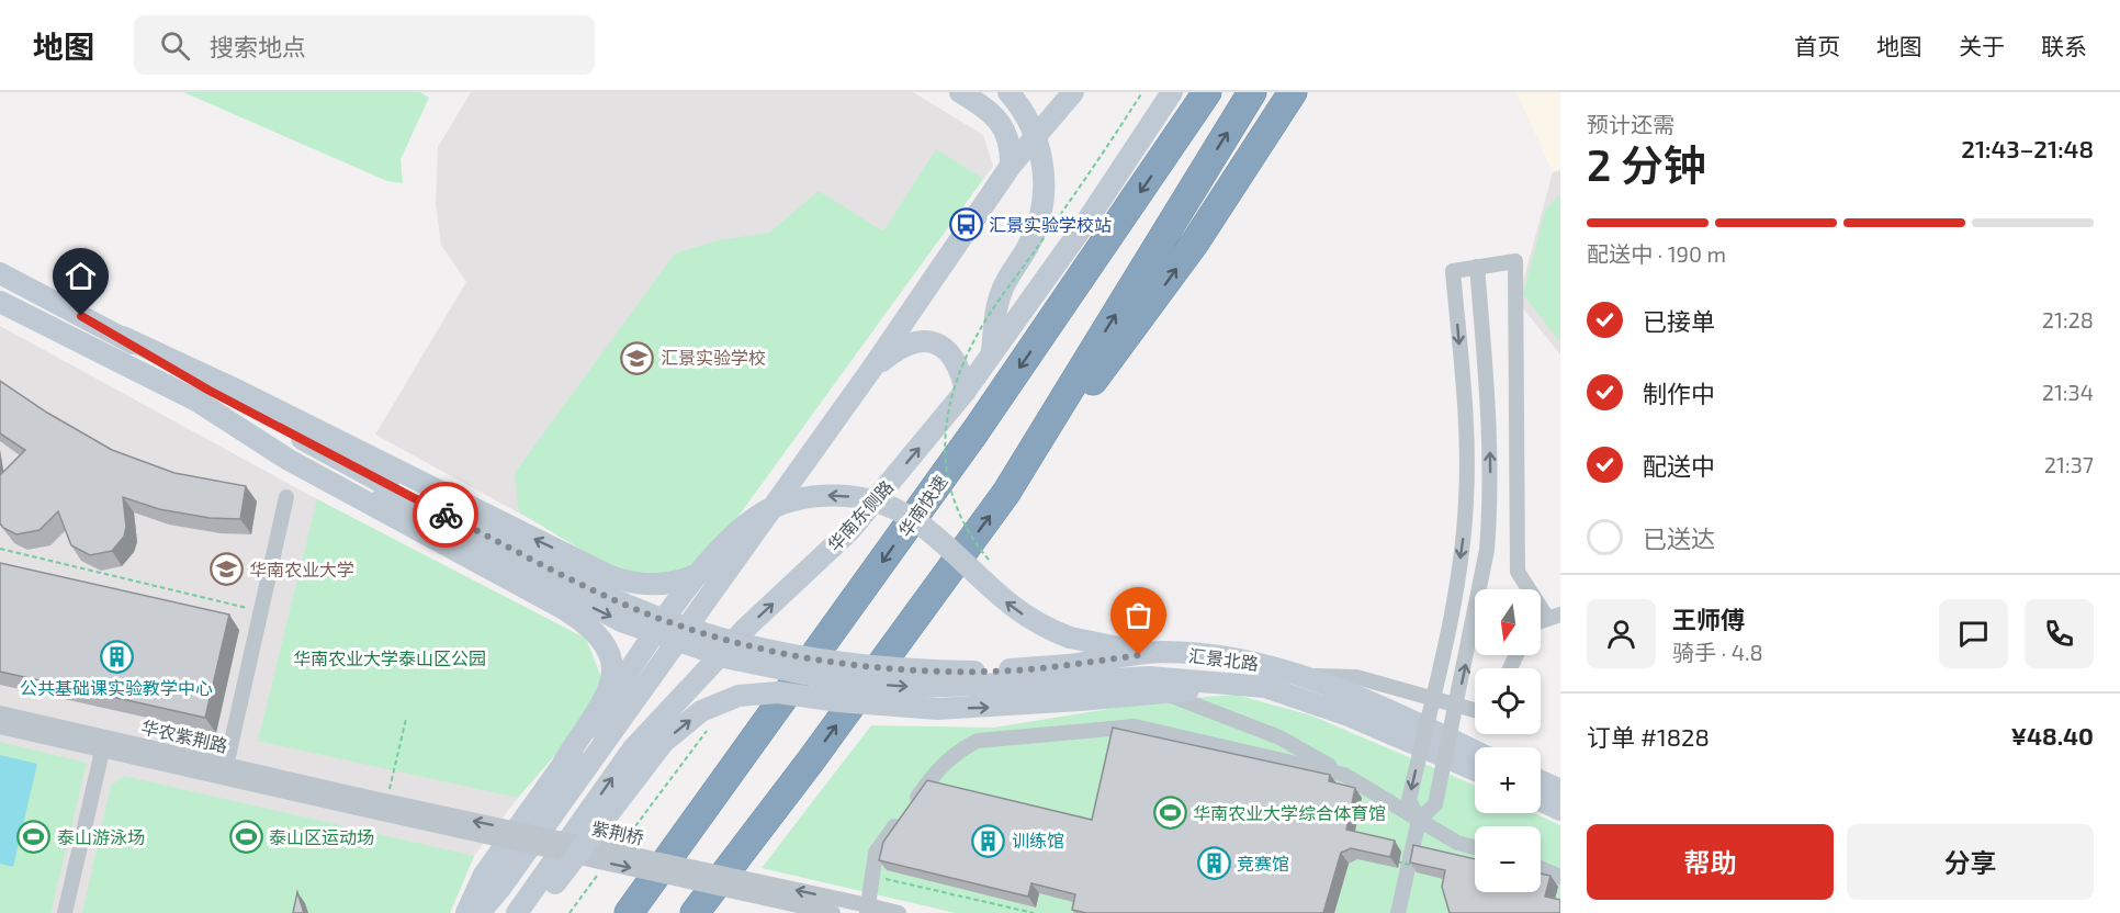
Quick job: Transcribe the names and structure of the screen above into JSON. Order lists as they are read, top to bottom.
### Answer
{
  "streets": {
    "highway": ["华南快速"],
    "street": [
      "华南东侧路",
      "汇景北路",
      "华农紫荆路",
      "紫荆桥"
    ]
  },
  "crossings": [
    ["华农紫荆路", "紫荆桥"]
  ],
  "parks": ["华南农业大学泰山区公园"],
  "places": {
    "bus stop": ["汇景实验学校站"],
    "school or university": ["汇景实验学校", "华南农业大学"],
    "building": ["公共基础课实验教学中心", "训练馆", "竞赛馆"],
    "sports": ["华南农业大学综合体育馆", "泰山游泳场", "泰山区运动场"]
  },
  "north": "bottom",
  "page": {
    "header": "地图",
    "search": "搜索地点",
    "nav": [
      "首页",
      "地图",
      "关于",
      "联系"
    ],
    "heading": ["2 分钟", "预计还需", "21:43–21:48"],
    "panel": [
      "王师傅",
      "骑手 · 4.8",
      "订单 #1828",
      "¥48.40"
    ],
    "bar": "配送中 · 190 m",
    "list": [
      ["已接单", "21:28"],
      ["制作中", "21:34"],
      ["配送中", "21:37"],
      "已送达"
    ],
    "map_buttons": ["+", "−"],
    "buttons": ["帮助", "分享"]
  }
}
